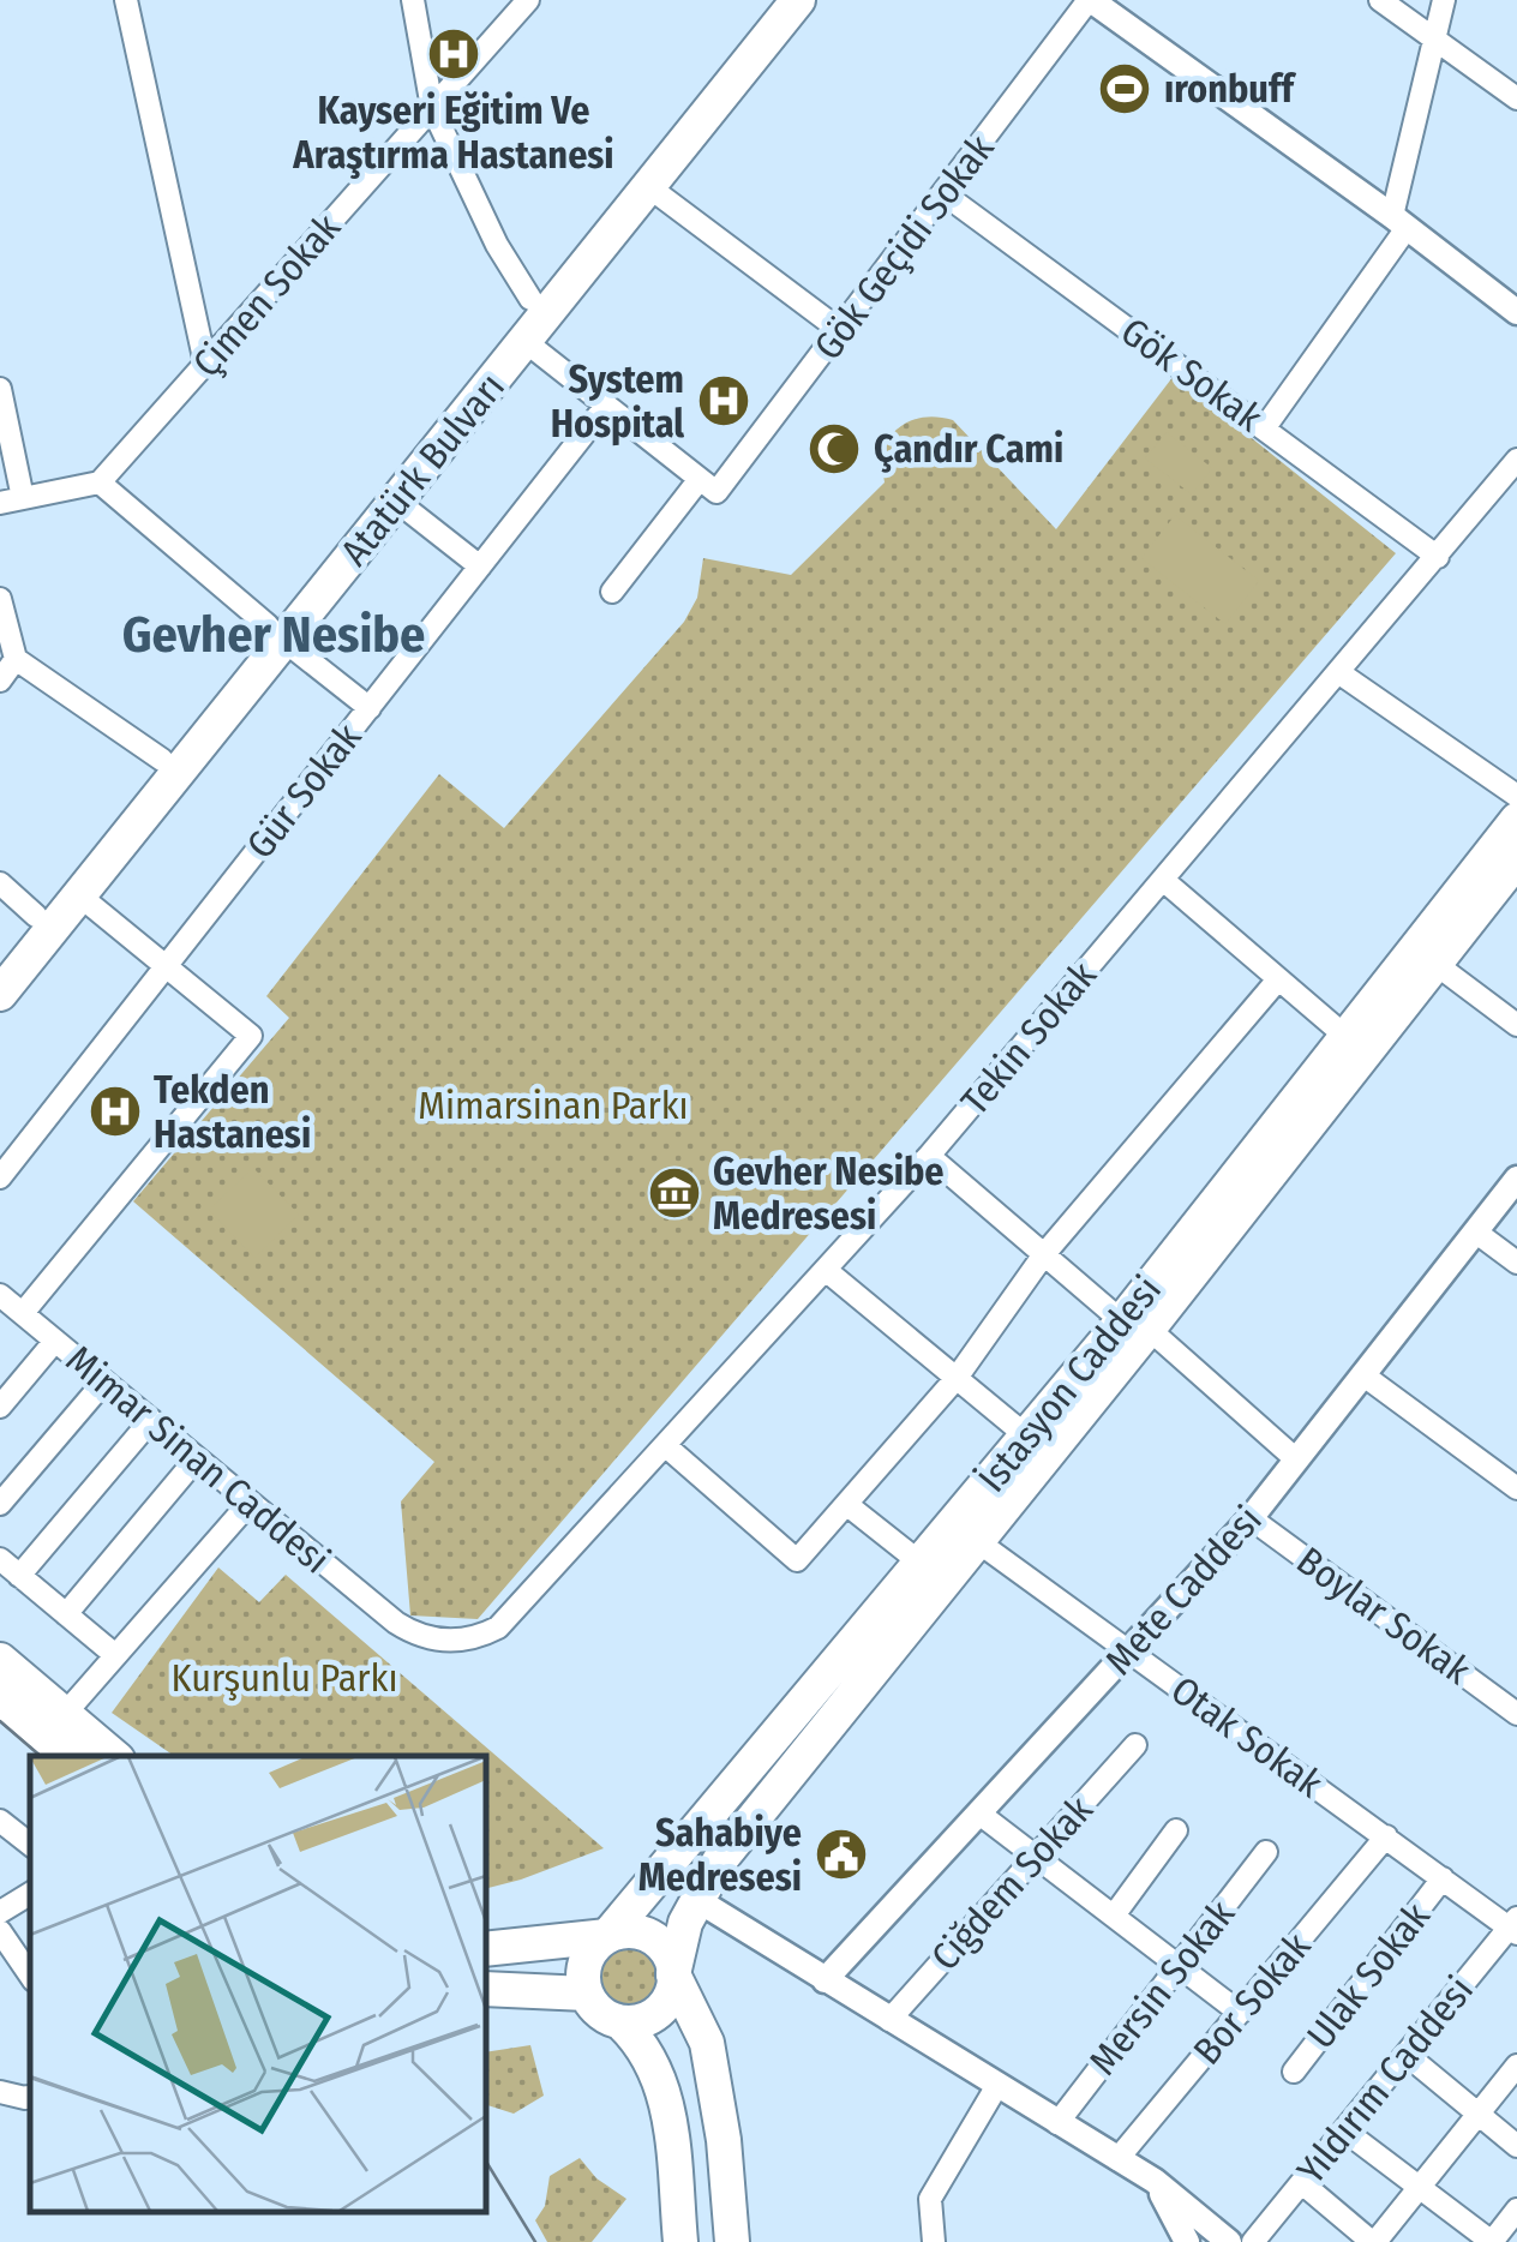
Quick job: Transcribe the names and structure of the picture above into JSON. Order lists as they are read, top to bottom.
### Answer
{
  "streets": {
    "main road": ["Atatürk Bulvarı", "İstasyon Caddesi"],
    "street": [
      "Gök Geçidi Sokak",
      "Çimen Sokak",
      "Gök Sokak",
      "Gür Sokak",
      "Tekin Sokak",
      "Mimar Sinan Caddesi",
      "Mete Caddesi",
      "Boylar Sokak",
      "Otak Sokak",
      "Ciğdem Sokak",
      "Ulak Sokak",
      "Mersin Sokak",
      "Bor Sokak",
      "Yıldırım Caddesi"
    ]
  },
  "crossings": [
    ["Gök Geçidi Sokak", "Gök Sokak"],
    ["Gök Sokak", "Tekin Sokak"],
    ["Tekin Sokak", "Mimar Sinan Caddesi"],
    ["İstasyon Caddesi", "Otak Sokak"],
    ["Mete Caddesi", "Boylar Sokak"],
    ["Mete Caddesi", "Otak Sokak"],
    ["Otak Sokak", "Ulak Sokak"],
    ["Otak Sokak", "Bor Sokak"],
    ["Otak Sokak", "Yıldırım Caddesi"]
  ],
  "districts": ["Gevher Nesibe"],
  "parks": ["Mimarsinan Parkı", "Kurşunlu Parkı"],
  "places": {
    "hospital": ["Kayseri Eğitim Ve Araştırma Hastanesi", "System Hospital", "Tekden Hastanesi"],
    "sports": ["ıronbuff"],
    "mosque": ["Çandır Cami"],
    "museum": ["Gevher Nesibe Medresesi"],
    "public building": ["Sahabiye Medresesi"]
  }
}
